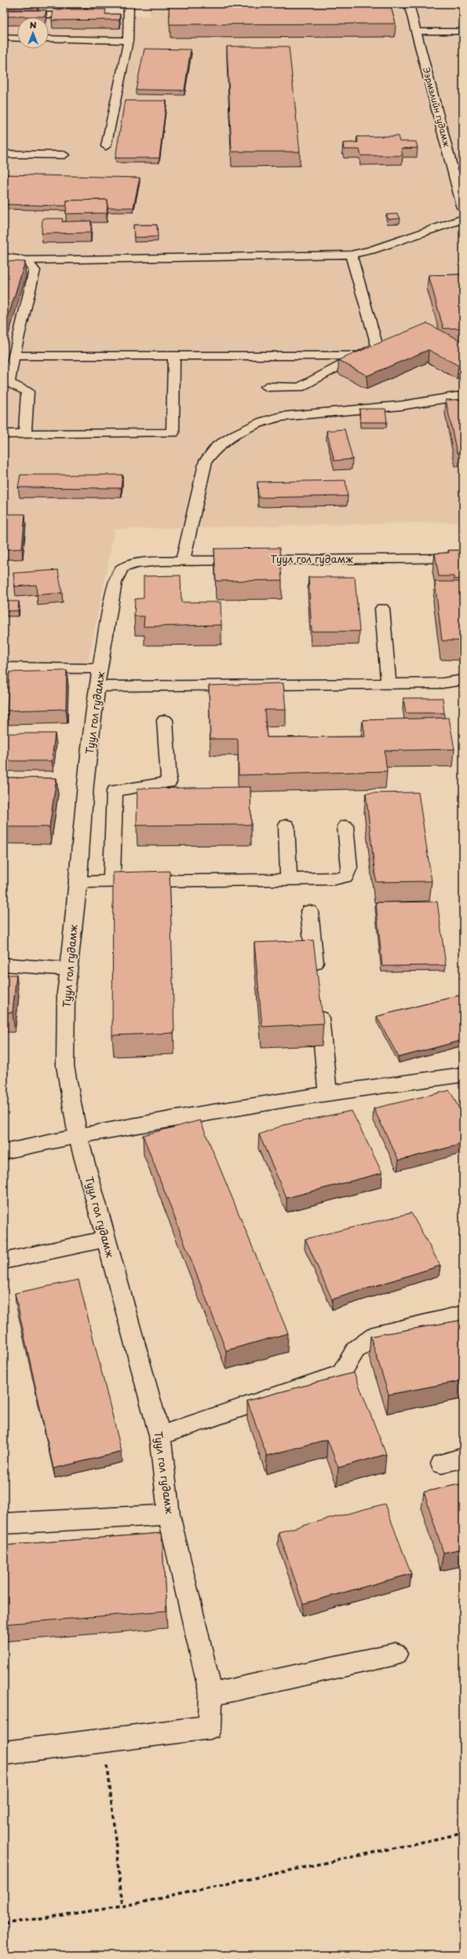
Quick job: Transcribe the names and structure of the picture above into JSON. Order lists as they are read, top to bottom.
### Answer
{
  "streets": {
    "street": ["Ээрмэлийн гудамж", "Туул гол гудамж"]
  },
  "north": "top"
}
